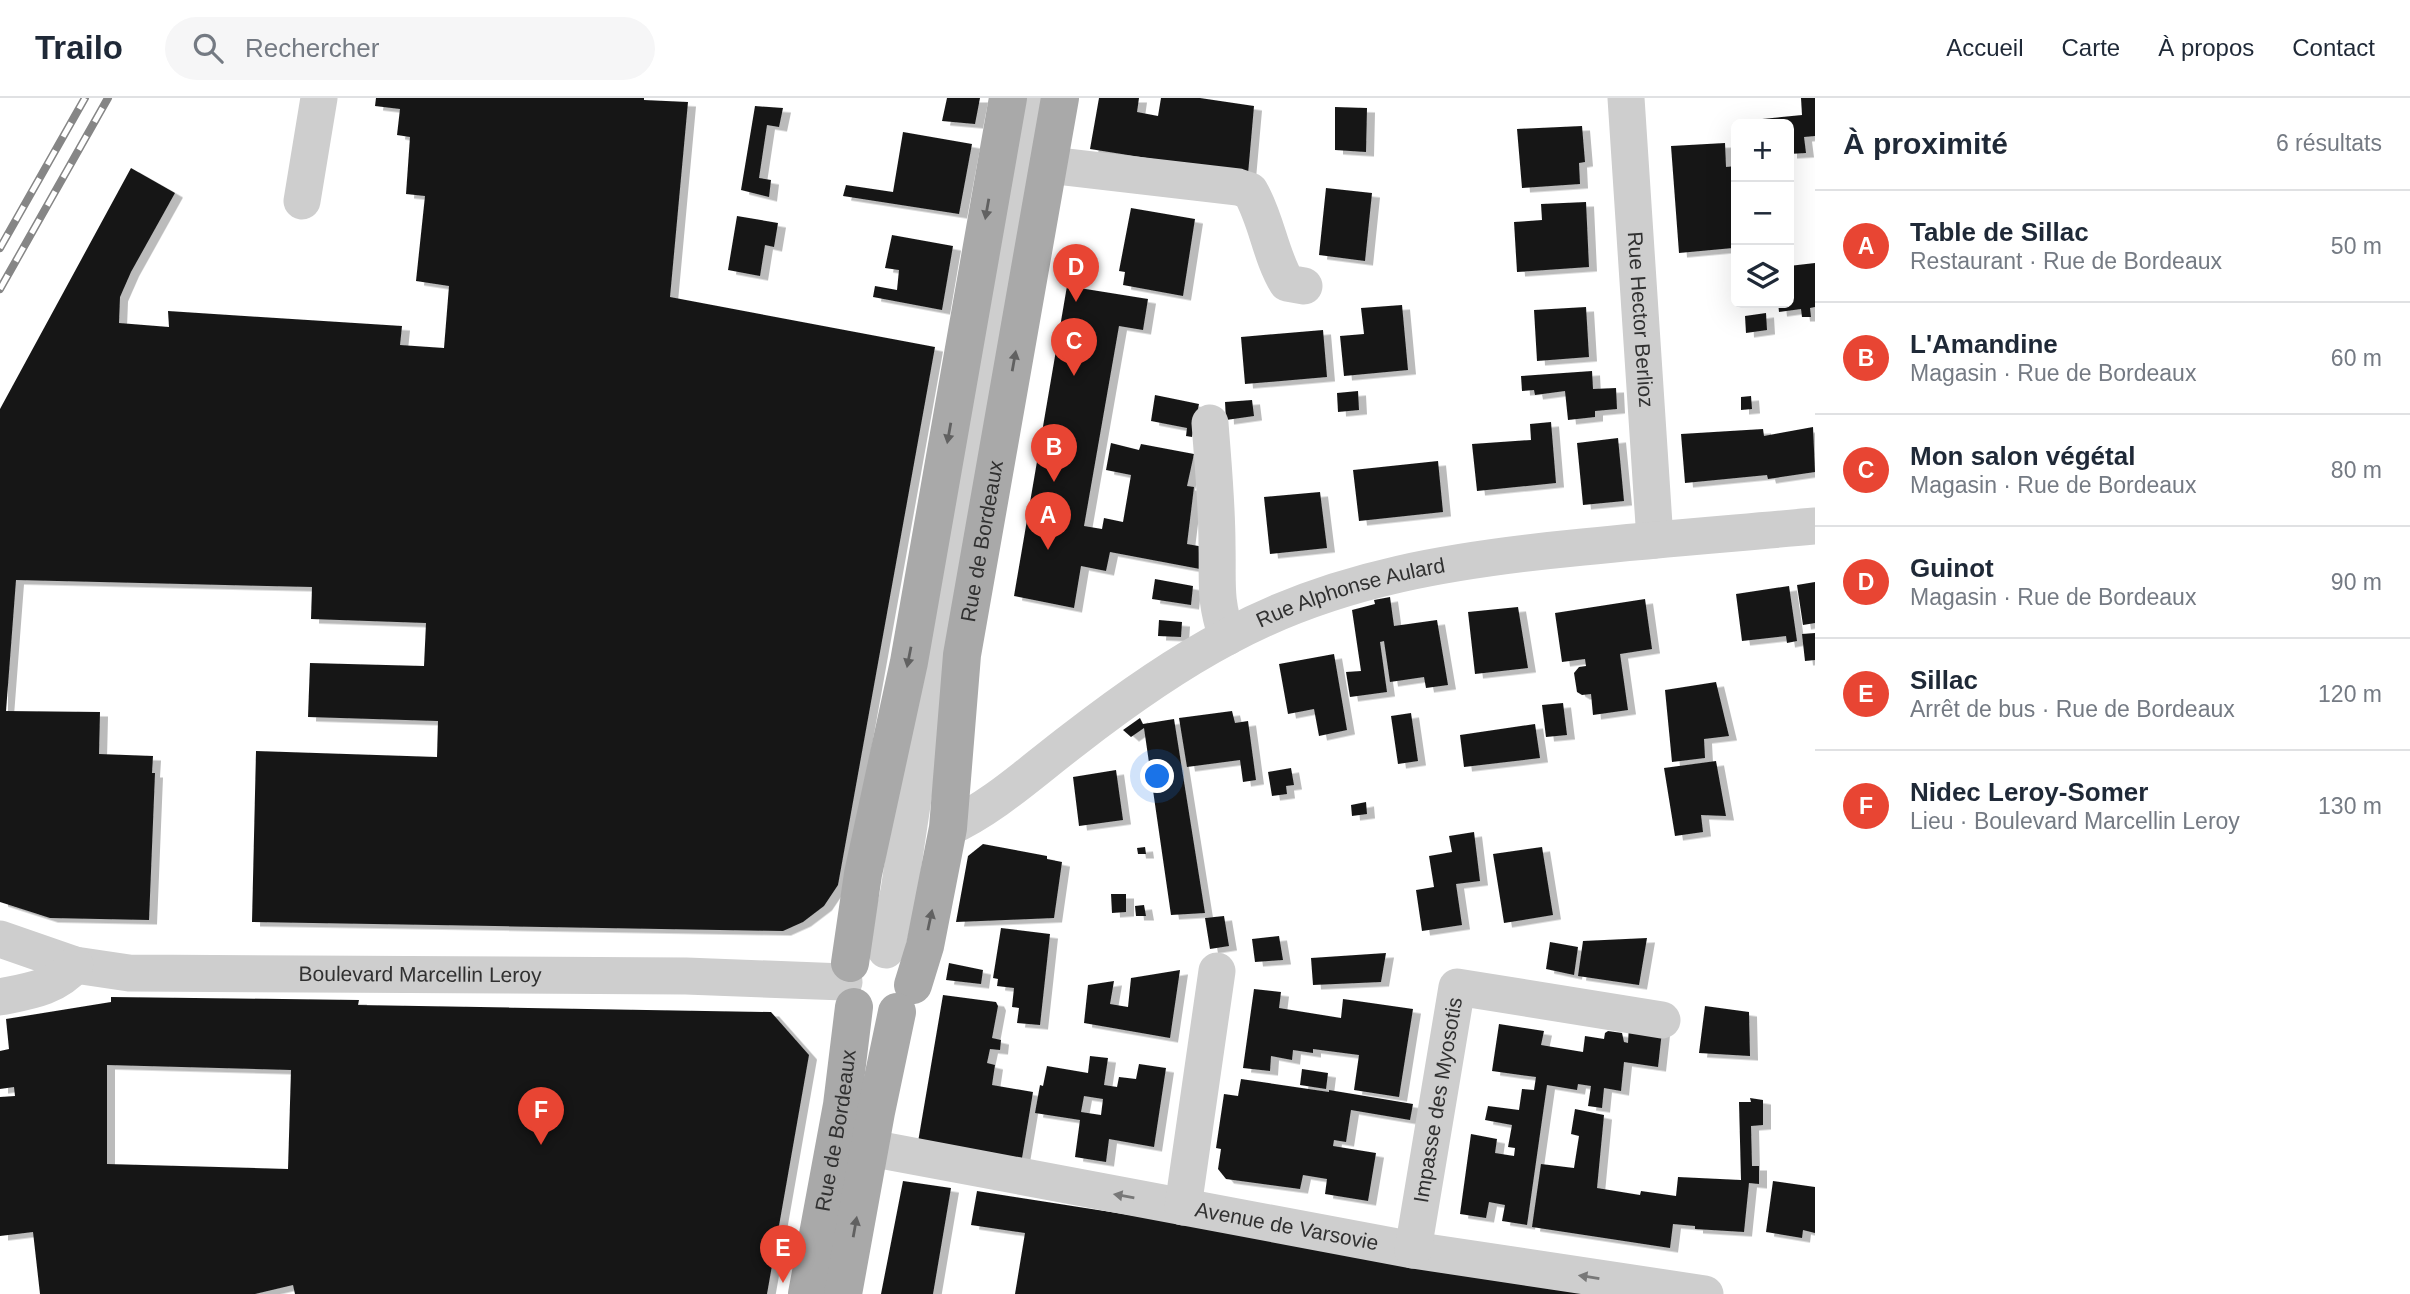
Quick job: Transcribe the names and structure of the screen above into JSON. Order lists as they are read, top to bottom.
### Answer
{
  "streets": {
    "main road": ["Rue de Bordeaux"],
    "street": [
      "Rue Hector Berlioz",
      "Rue Alphonse Aulard",
      "Boulevard Marcellin Leroy",
      "Impasse des Myosotis",
      "Avenue de Varsovie"
    ]
  },
  "crossings": [
    ["Rue Hector Berlioz", "Rue Alphonse Aulard"],
    ["Rue de Bordeaux", "Rue Alphonse Aulard"],
    ["Rue de Bordeaux", "Boulevard Marcellin Leroy"],
    ["Rue de Bordeaux", "Avenue de Varsovie"],
    ["Impasse des Myosotis", "Avenue de Varsovie"]
  ],
  "one_way": ["Avenue de Varsovie"],
  "page": {
    "header": "Trailo",
    "search": "Rechercher",
    "nav": [
      "Accueil",
      "Carte",
      "À propos",
      "Contact"
    ],
    "heading": ["À proximité", "6 résultats"],
    "map_buttons": ["+", "−"],
    "list": [
      {
        "mark": "A",
        "name": "Table de Sillac",
        "note": "Restaurant · Rue de Bordeaux",
        "value": "50 m"
      },
      {
        "mark": "B",
        "name": "L'Amandine",
        "note": "Magasin · Rue de Bordeaux",
        "value": "60 m"
      },
      {
        "mark": "C",
        "name": "Mon salon végétal",
        "note": "Magasin · Rue de Bordeaux",
        "value": "80 m"
      },
      {
        "mark": "D",
        "name": "Guinot",
        "note": "Magasin · Rue de Bordeaux",
        "value": "90 m"
      },
      {
        "mark": "E",
        "name": "Sillac",
        "note": "Arrêt de bus · Rue de Bordeaux",
        "value": "120 m"
      },
      {
        "mark": "F",
        "name": "Nidec Leroy-Somer",
        "note": "Lieu · Boulevard Marcellin Leroy",
        "value": "130 m"
      }
    ],
    "pins": [
      "D",
      "C",
      "B",
      "A",
      "F",
      "E"
    ]
  }
}
